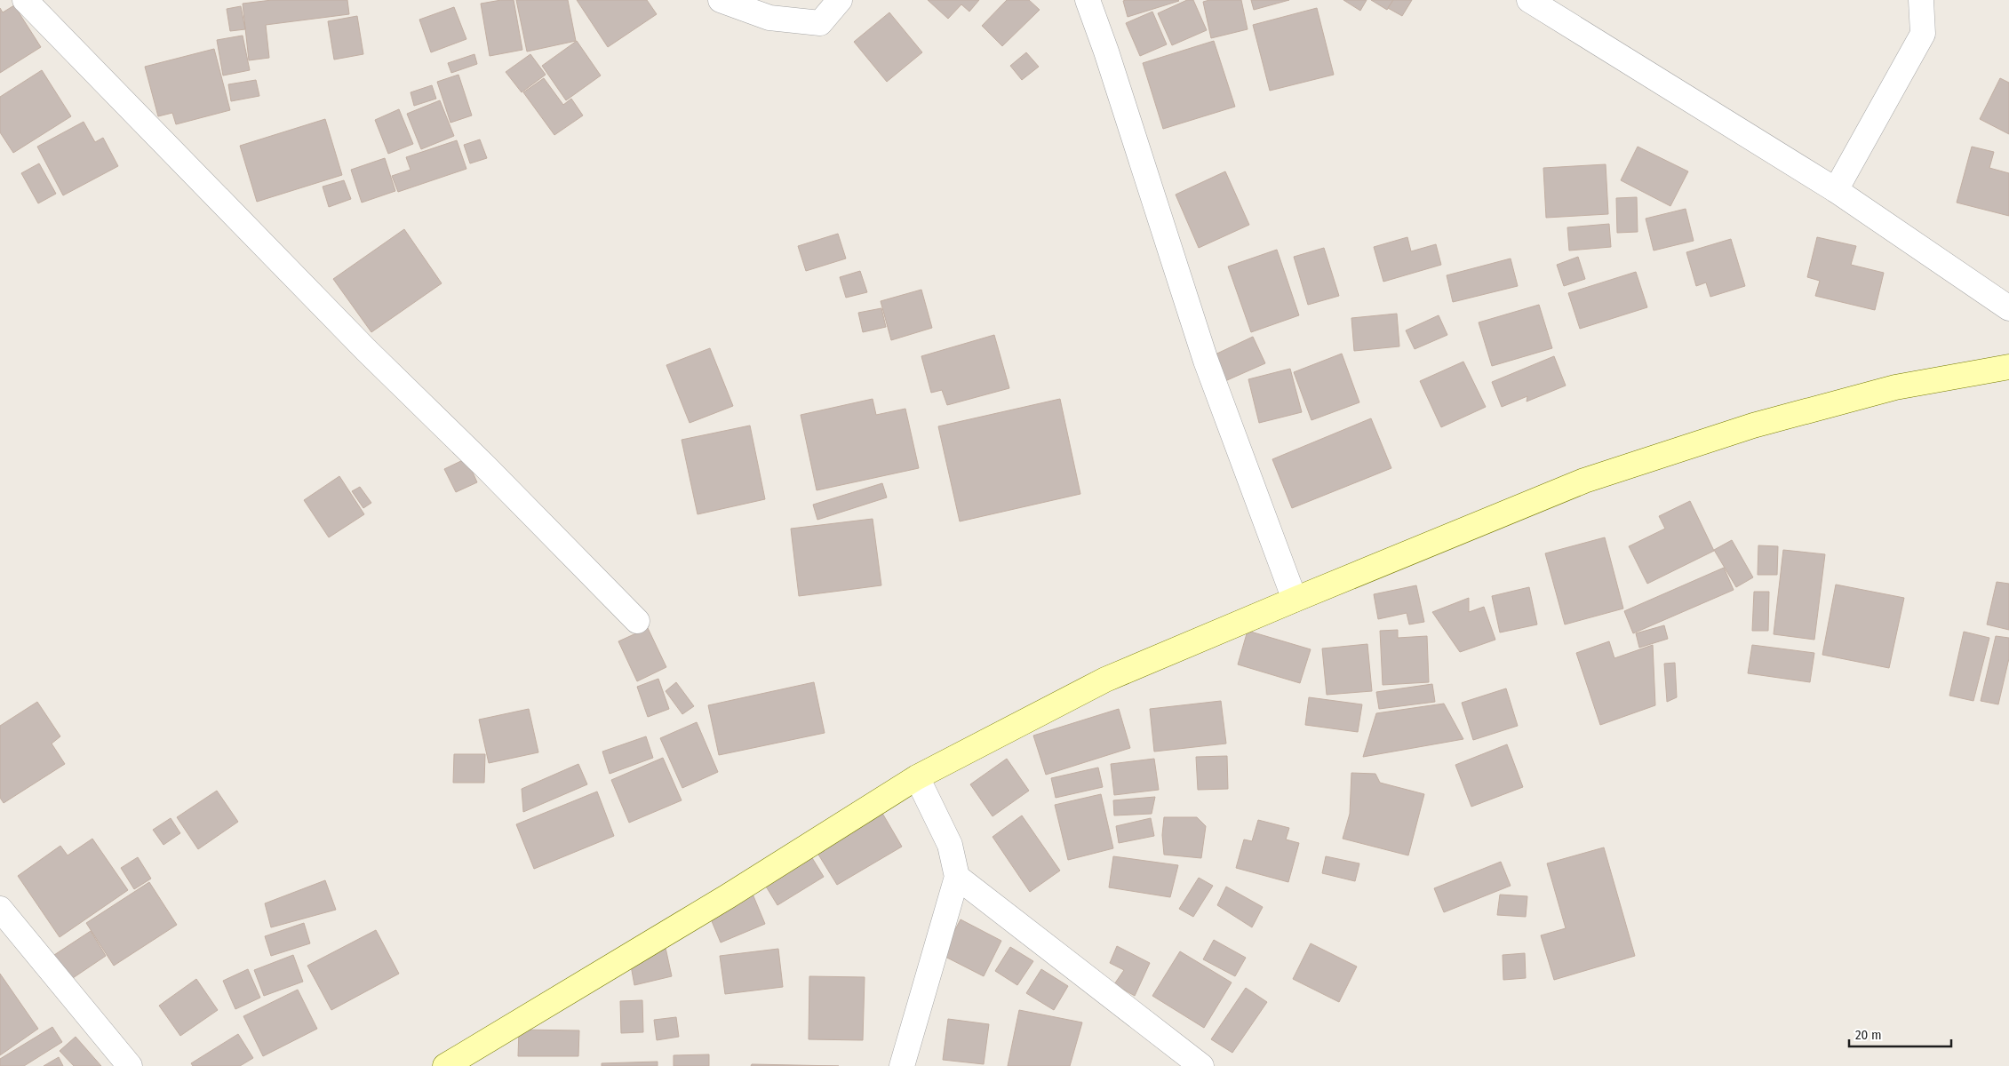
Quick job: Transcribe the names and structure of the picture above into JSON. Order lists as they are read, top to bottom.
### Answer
{
  "scale_bar": "20 m"
}
